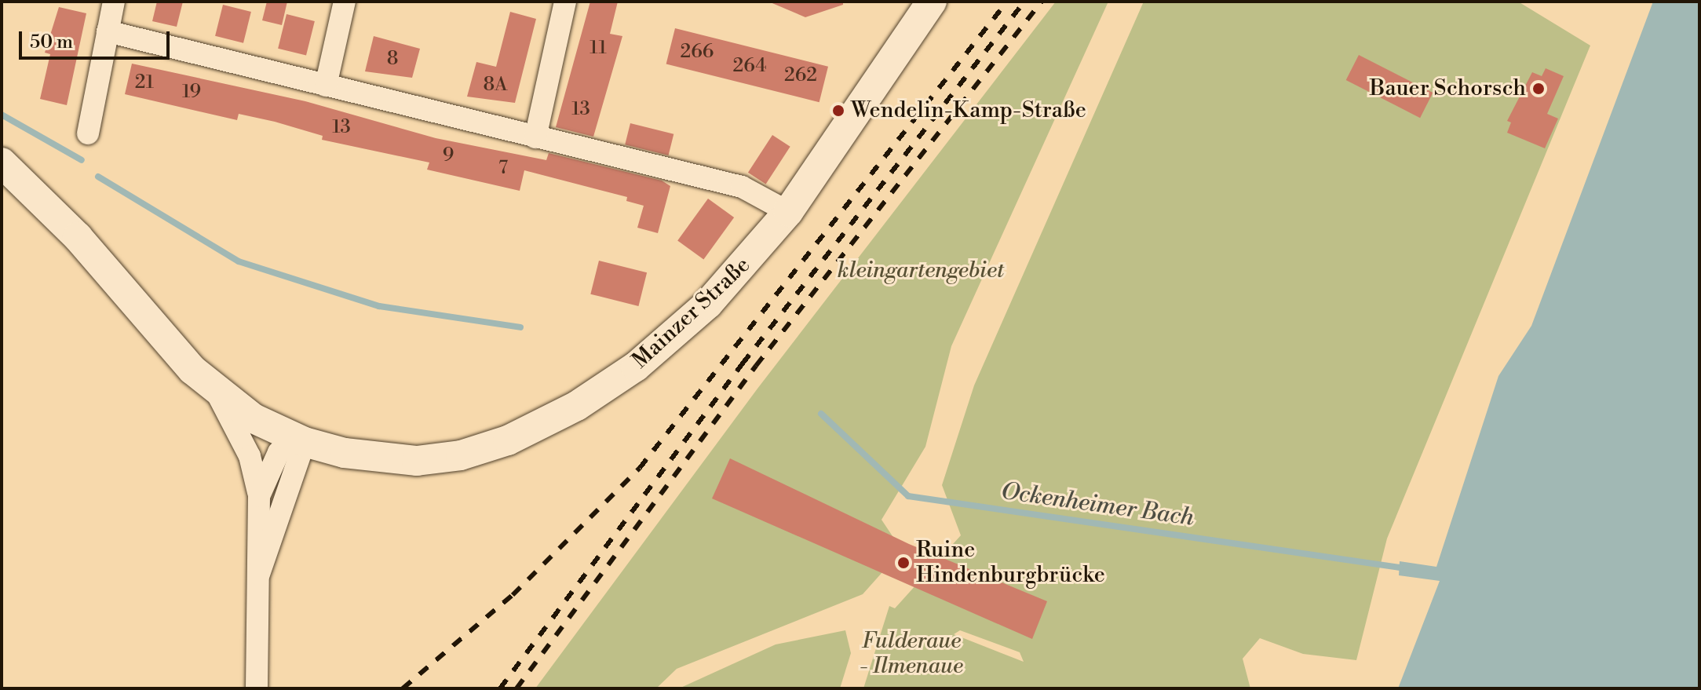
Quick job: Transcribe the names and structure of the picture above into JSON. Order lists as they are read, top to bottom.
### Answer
{
  "streets": {
    "main road": ["Mainzer Straße"]
  },
  "water": ["Ockenheimer Bach"],
  "parks": ["kleingartengebiet", "Fulderaue - Ilmenaue"],
  "places": ["Bauer Schorsch", "Wendelin-Kamp-Straße", "Ruine Hindenburgbrücke"],
  "house_numbers": [
    "11",
    "266",
    "8",
    "264",
    "262",
    "21",
    "8A",
    "19",
    "13",
    "13",
    "9",
    "7"
  ],
  "scale_bar": "50 m"
}
